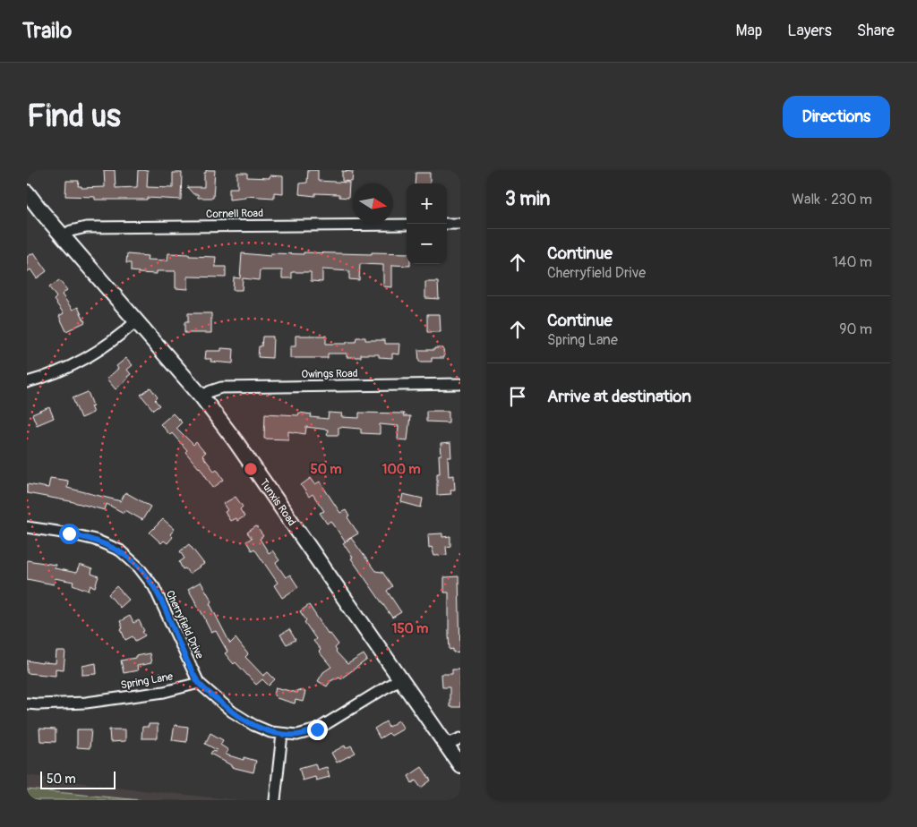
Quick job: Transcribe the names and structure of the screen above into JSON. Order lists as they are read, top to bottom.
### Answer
{
  "streets": {
    "street": [
      "Cornell Road",
      "Owings Road",
      "Tunxis Road",
      "Cherryfield Drive",
      "Spring Lane"
    ]
  },
  "crossings": [
    ["Cornell Road", "Tunxis Road"],
    ["Owings Road", "Tunxis Road"],
    ["Cherryfield Drive", "Spring Lane"]
  ],
  "scale_bar": "50 m",
  "north": "right",
  "page": {
    "header": "Trailo",
    "nav": ["Map", "Layers", "Share"],
    "buttons": "Directions",
    "title": "Find us",
    "heading": ["3 min", "Walk · 230 m"],
    "map_buttons": ["+", "−"],
    "list": [
      ["Continue", "Cherryfield Drive", "140 m"],
      ["Continue", "Spring Lane", "90 m"],
      "Arrive at destination"
    ],
    "scale": "50 m"
  },
  "rings": ["50 m", "100 m", "150 m"]
}
